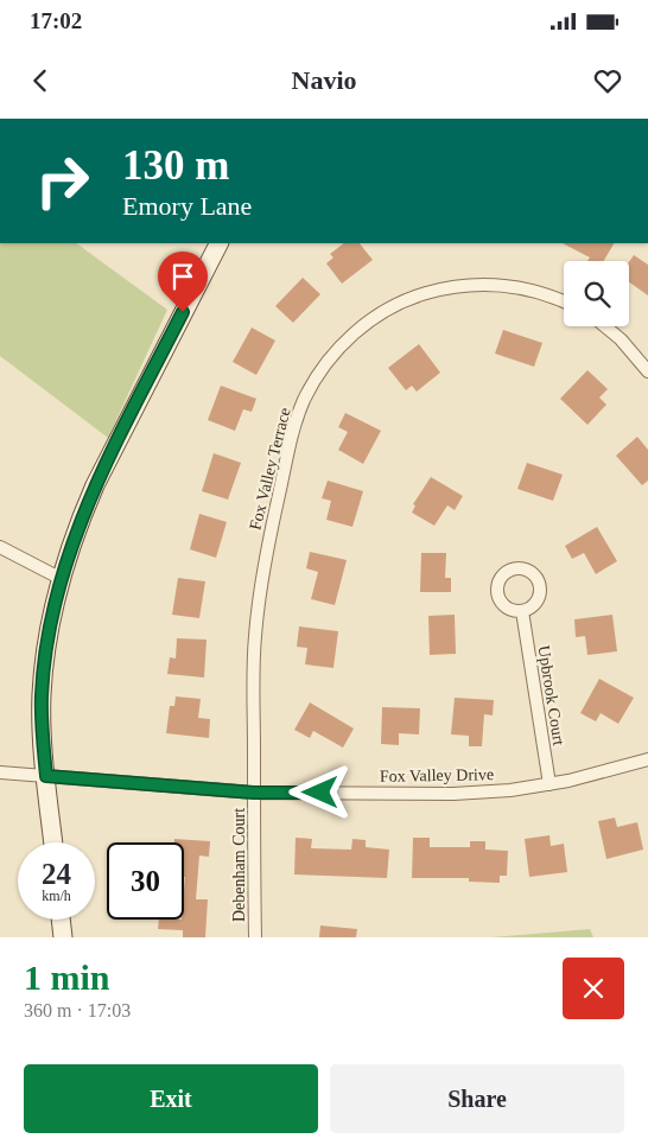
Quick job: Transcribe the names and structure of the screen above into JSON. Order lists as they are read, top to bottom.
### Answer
{
  "streets": {
    "street": [
      "Fox Valley Terrace",
      "Upbrook Court",
      "Fox Valley Drive",
      "Debenham Court"
    ]
  },
  "crossings": [
    ["Fox Valley Terrace", "Fox Valley Drive"],
    ["Fox Valley Terrace", "Debenham Court"],
    ["Upbrook Court", "Fox Valley Drive"],
    ["Fox Valley Drive", "Debenham Court"]
  ],
  "page": {
    "status": "17:02",
    "header": "Navio",
    "turn": ["130 m", "Emory Lane"],
    "speed": "24 km/h",
    "limit": "30",
    "heading": ["1 min", "360 m · 17:03"],
    "buttons": ["Exit", "Share"]
  }
}
